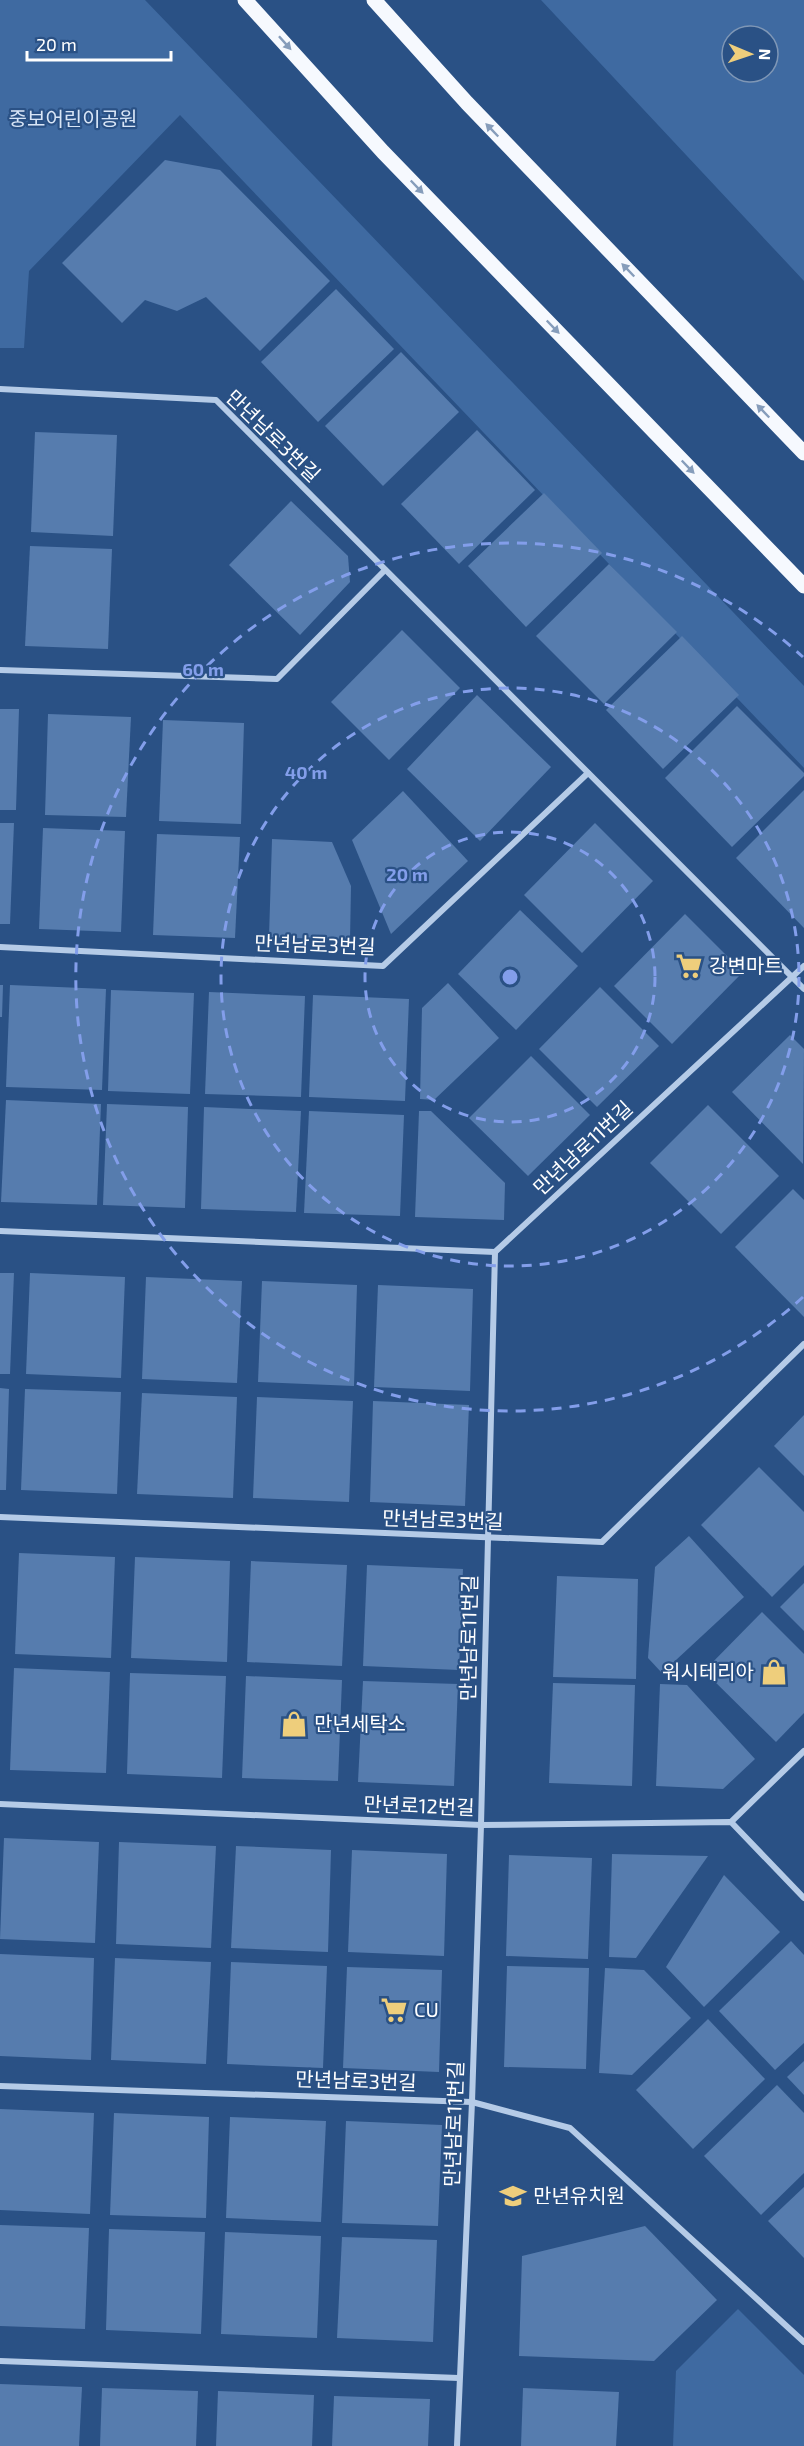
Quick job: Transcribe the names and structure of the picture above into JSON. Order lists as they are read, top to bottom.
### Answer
{
  "streets": {
    "street": ["만년남로3번길", "만년남로11번길", "만년로12번길"]
  },
  "crossings": [
    ["만년남로3번길", "만년남로11번길"],
    ["만년남로11번길", "만년로12번길"]
  ],
  "parks": ["중보어린이공원"],
  "places": {
    "supermarket": ["강변마트", "CU"],
    "shop": ["워시테리아", "만년세탁소"],
    "school or university": ["만년유치원"]
  },
  "scale_bar": "20 m",
  "north": "right",
  "rings": ["60 m", "40 m", "20 m"]
}
